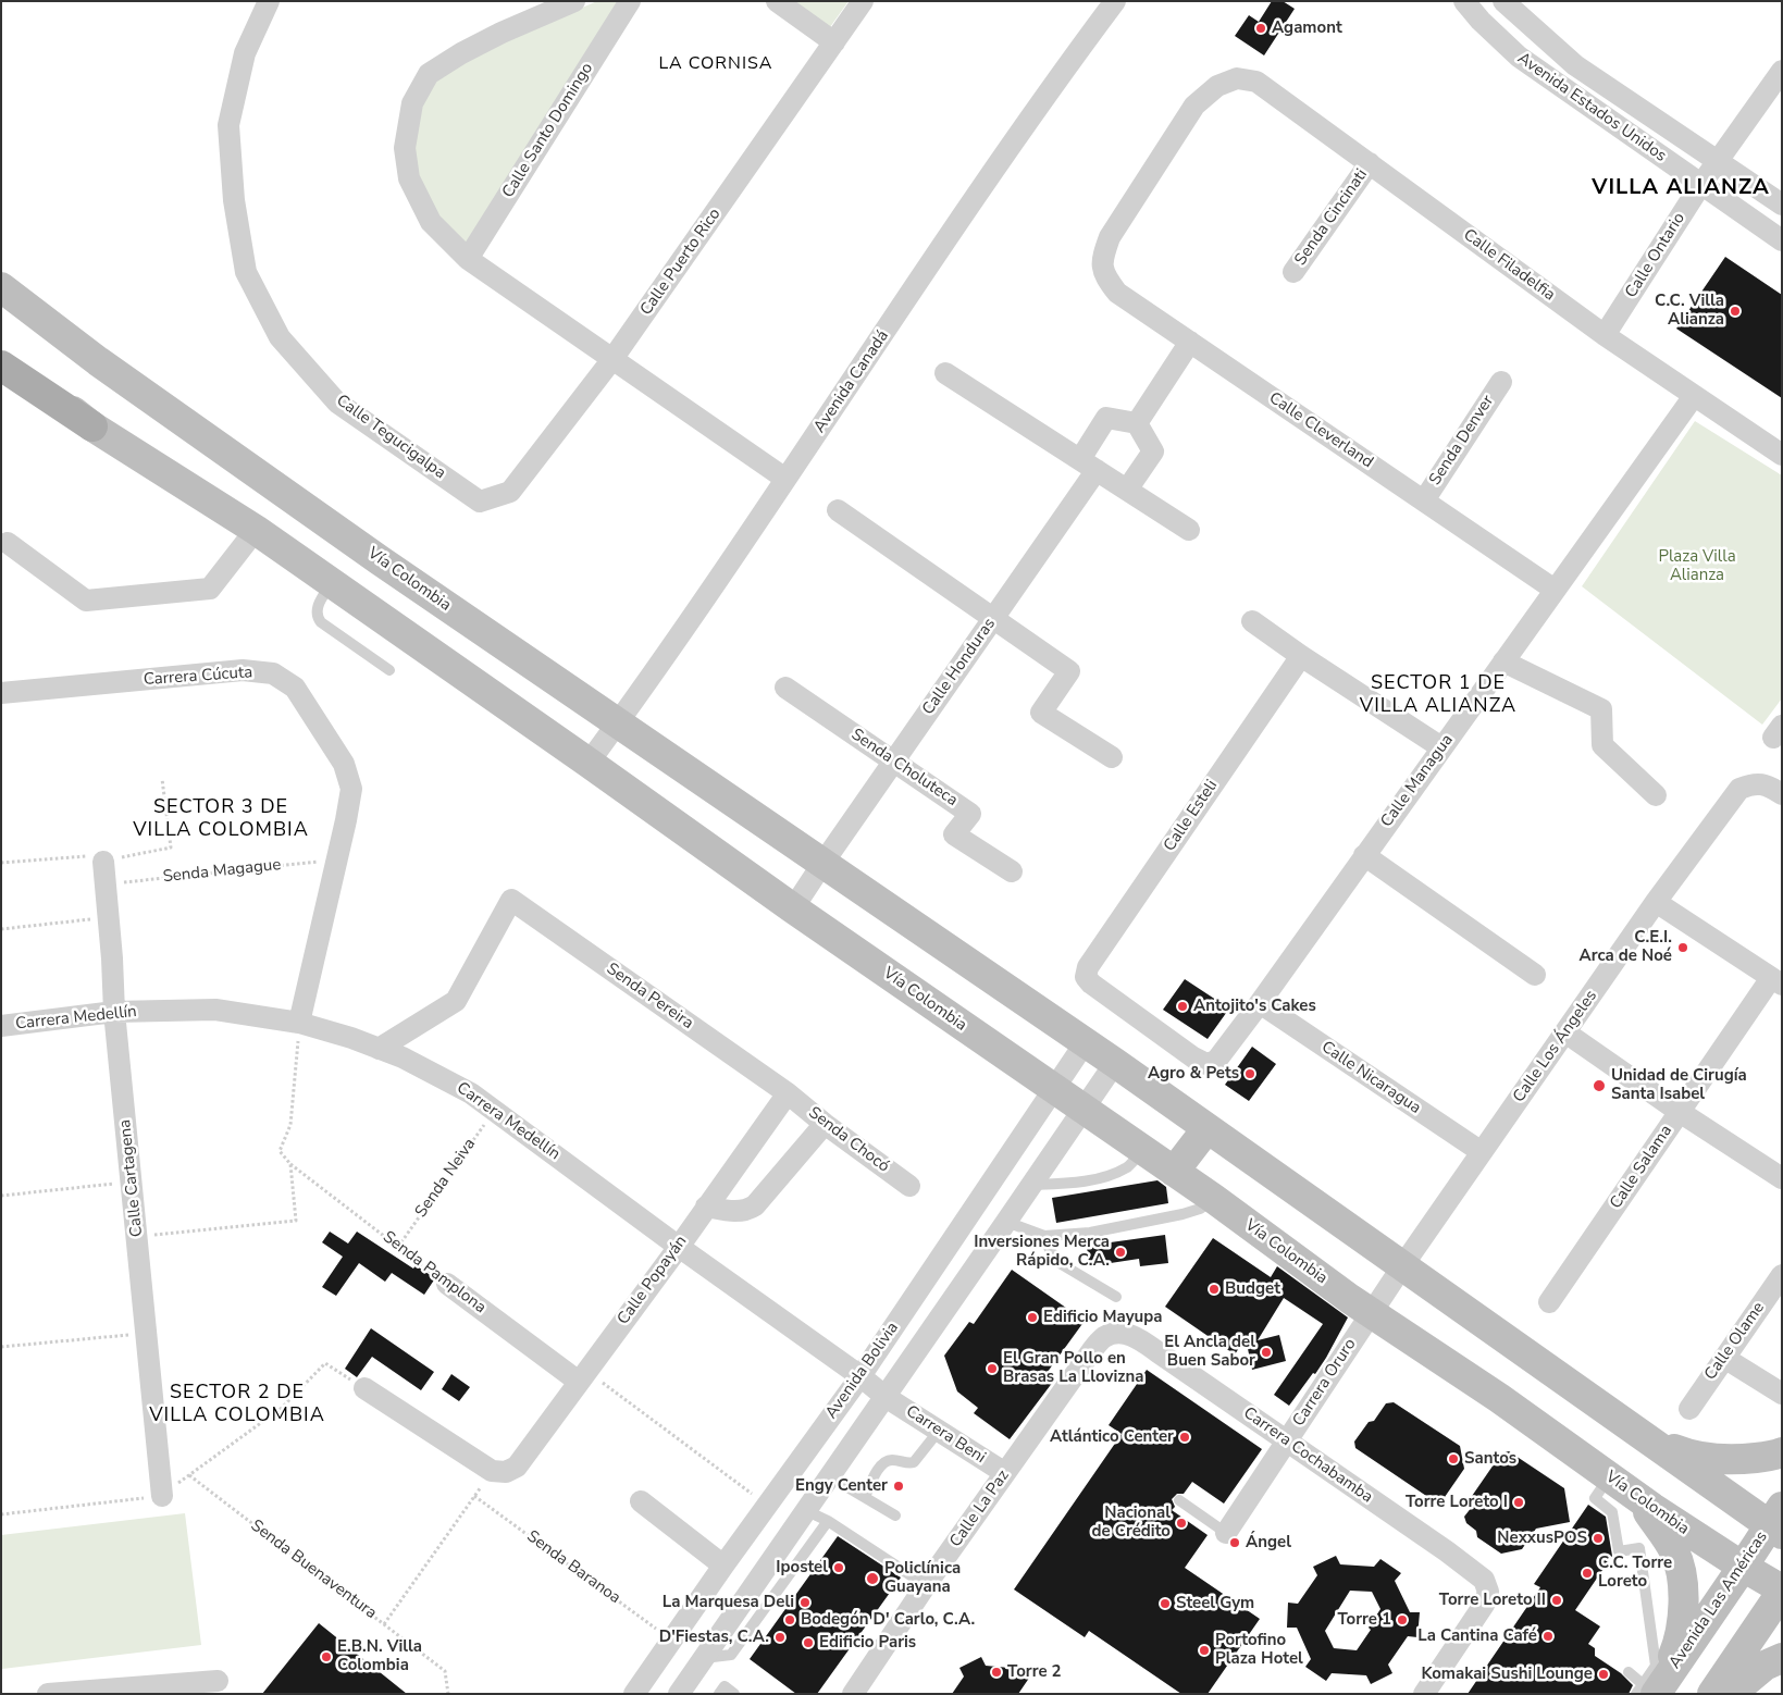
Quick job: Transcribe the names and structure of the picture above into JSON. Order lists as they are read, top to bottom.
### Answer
{
  "streets": {
    "main road": ["Vía Colombia", "Avenida Las Américas"],
    "street": [
      "Avenida Estados Unidos",
      "Calle Santo Domingo",
      "Senda Cincinati",
      "Calle Ontario",
      "Calle Puerto Rico",
      "Calle Filadelfia",
      "Avenida Canadá",
      "Calle Cleverland",
      "Calle Tegucigalpa",
      "Senda Denver",
      "Calle Honduras",
      "Carrera Cúcuta",
      "Senda Choluteca",
      "Calle Managua",
      "Calle Esteli",
      "Senda Pereira",
      "Carrera Medellín",
      "Calle Los Ángeles",
      "Calle Nicaragua",
      "Senda Chocó",
      "Calle Salama",
      "Calle Cartagena",
      "Senda Pamplona",
      "Calle Popayán",
      "Calle Olame",
      "Avenida Bolivia",
      "Carrera Oruro",
      "Carrera Beni",
      "Carrera Cochabamba",
      "Calle La Paz"
    ],
    "path": [
      "Senda Magague",
      "Senda Neiva",
      "Senda Baranoa",
      "Senda Buenaventura"
    ]
  },
  "crossings": [
    ["Avenida Estados Unidos", "Calle Ontario"],
    ["Senda Cincinati", "Calle Filadelfia"],
    ["Calle Ontario", "Calle Filadelfia"],
    ["Calle Puerto Rico", "Calle Tegucigalpa"],
    ["Calle Filadelfia", "Calle Cleverland"],
    ["Calle Filadelfia", "Calle Managua"],
    ["Avenida Canadá", "Vía Colombia"],
    ["Calle Cleverland", "Senda Denver"],
    ["Calle Cleverland", "Calle Managua"],
    ["Vía Colombia", "Calle Honduras"],
    ["Vía Colombia", "Calle Los Ángeles"],
    ["Vía Colombia", "Avenida Bolivia"],
    ["Vía Colombia", "Carrera Oruro"],
    ["Vía Colombia", "Avenida Las Américas"],
    ["Calle Honduras", "Senda Choluteca"],
    ["Carrera Cúcuta", "Senda Magague"],
    ["Carrera Cúcuta", "Carrera Medellín"],
    ["Calle Managua", "Calle Esteli"],
    ["Calle Managua", "Calle Nicaragua"],
    ["Senda Magague", "Calle Cartagena"],
    ["Senda Pereira", "Carrera Medellín"],
    ["Senda Pereira", "Senda Chocó"],
    ["Senda Pereira", "Calle Popayán"],
    ["Carrera Medellín", "Calle Cartagena"],
    ["Carrera Medellín", "Senda Neiva"],
    ["Carrera Medellín", "Calle Popayán"],
    ["Carrera Medellín", "Avenida Bolivia"],
    ["Carrera Medellín", "Carrera Beni"],
    ["Calle Los Ángeles", "Calle Nicaragua"],
    ["Calle Los Ángeles", "Carrera Oruro"],
    ["Senda Chocó", "Calle Popayán"],
    ["Senda Neiva", "Senda Pamplona"],
    ["Senda Pamplona", "Calle Popayán"],
    ["Avenida Bolivia", "Carrera Beni"],
    ["Avenida Bolivia", "Senda Baranoa"],
    ["Carrera Oruro", "Carrera Cochabamba"],
    ["Carrera Beni", "Calle La Paz"],
    ["Carrera Cochabamba", "Calle La Paz"]
  ],
  "districts": [
    "LA CORNISA",
    "VILLA ALIANZA",
    "SECTOR 1 DE VILLA ALIANZA",
    "SECTOR 3 DE VILLA COLOMBIA",
    "SECTOR 2 DE VILLA COLOMBIA"
  ],
  "parks": ["Plaza Villa Alianza"],
  "places": [
    "Agamont",
    "C.C. Villa Alianza",
    "C.E.I. Arca de Noé",
    "Antojito's Cakes",
    "Agro & Pets",
    "Unidad de Cirugía Santa Isabel",
    "Inversiones Merca Rápido, C.A.",
    "Budget",
    "Edificio Mayupa",
    "El Ancla del Buen Sabor",
    "El Gran Pollo en Brasas La Llovizna",
    "Atlántico Center",
    "Santos",
    "Engy Center",
    "Torre Loreto I",
    "Nacional de Crédito",
    "NexxusPOS",
    "Ángel",
    "Ipostel",
    "C.C. Torre Loreto",
    "Policlínica Guayana",
    "Torre Loreto II",
    "La Marquesa Deli",
    "Steel Gym",
    "Bodegón D' Carlo, C.A.",
    "Torre 1",
    "La Cantina Café",
    "D'Fiestas, C.A.",
    "Edificio Paris",
    "Portofino Plaza Hotel",
    "E.B.N. Villa Colombia",
    "Torre 2",
    "Komakai Sushi Lounge"
  ]
}
